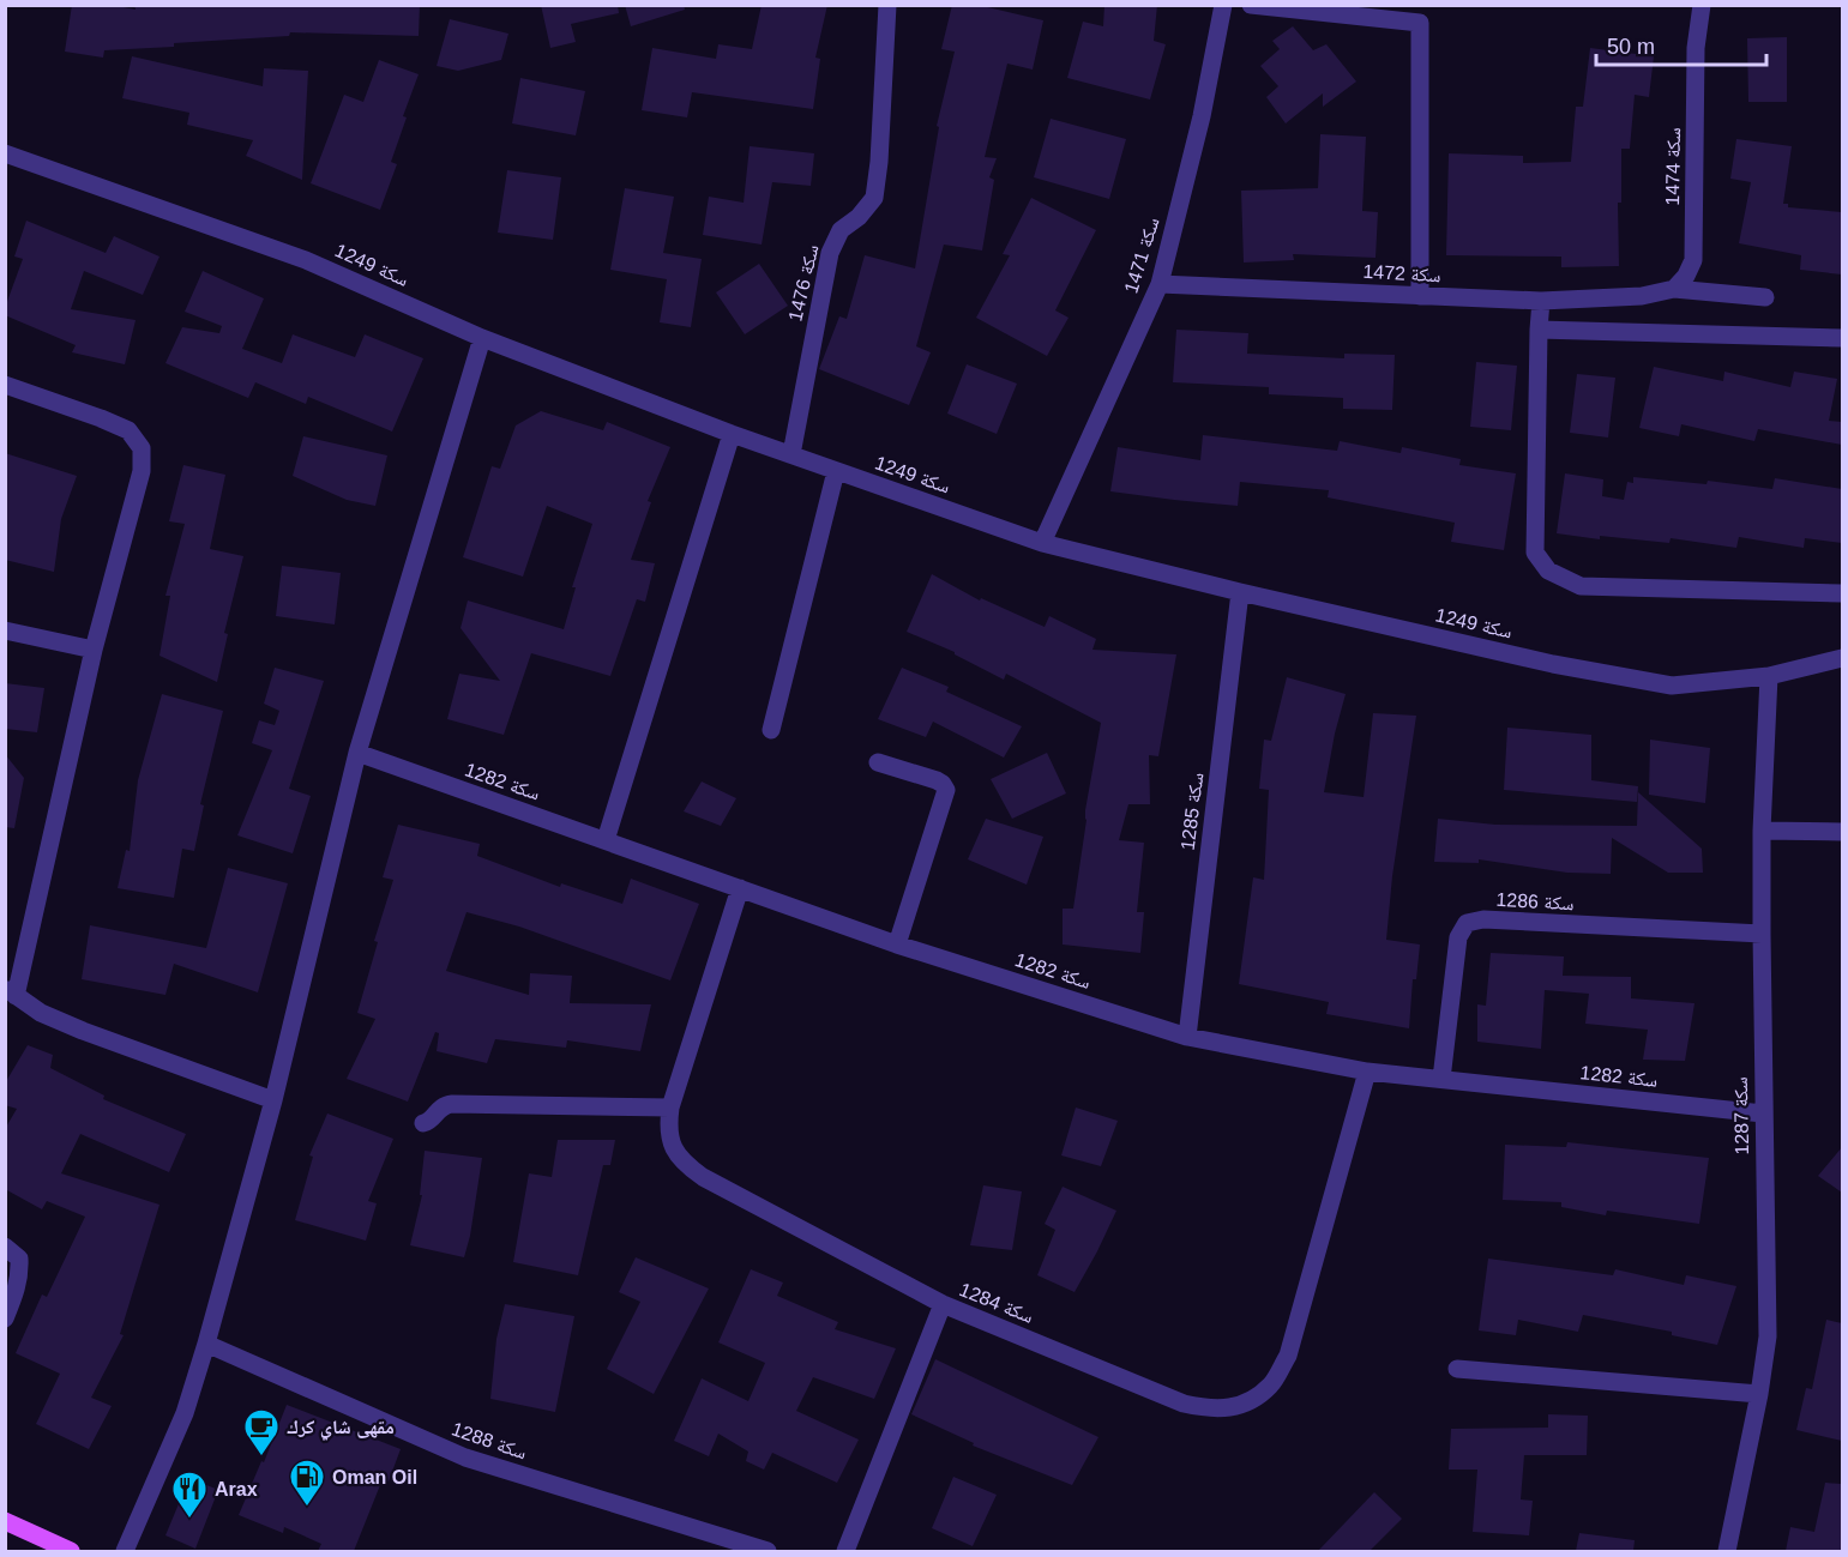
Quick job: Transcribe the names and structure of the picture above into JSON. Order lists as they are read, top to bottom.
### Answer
{
  "streets": {
    "street": [
      "سكة 1474",
      "سكة 1471",
      "سكة 1249",
      "سكة 1472",
      "سكة 1476",
      "سكة 1282",
      "سكة 1285",
      "سكة 1286",
      "سكة 1287",
      "سكة 1284",
      "سكة 1288"
    ]
  },
  "crossings": [
    ["سكة 1474", "سكة 1472"],
    ["سكة 1471", "سكة 1249"],
    ["سكة 1471", "سكة 1472"],
    ["سكة 1249", "سكة 1476"],
    ["سكة 1249", "سكة 1285"],
    ["سكة 1249", "سكة 1287"],
    ["سكة 1282", "سكة 1285"],
    ["سكة 1282", "سكة 1286"],
    ["سكة 1282", "سكة 1287"],
    ["سكة 1282", "سكة 1284"],
    ["سكة 1286", "سكة 1287"]
  ],
  "places": {
    "cafe": ["مقهى شاي كرك"],
    "fuel station": ["Oman Oil"],
    "restaurant": ["Arax"]
  },
  "scale_bar": "50 m"
}
